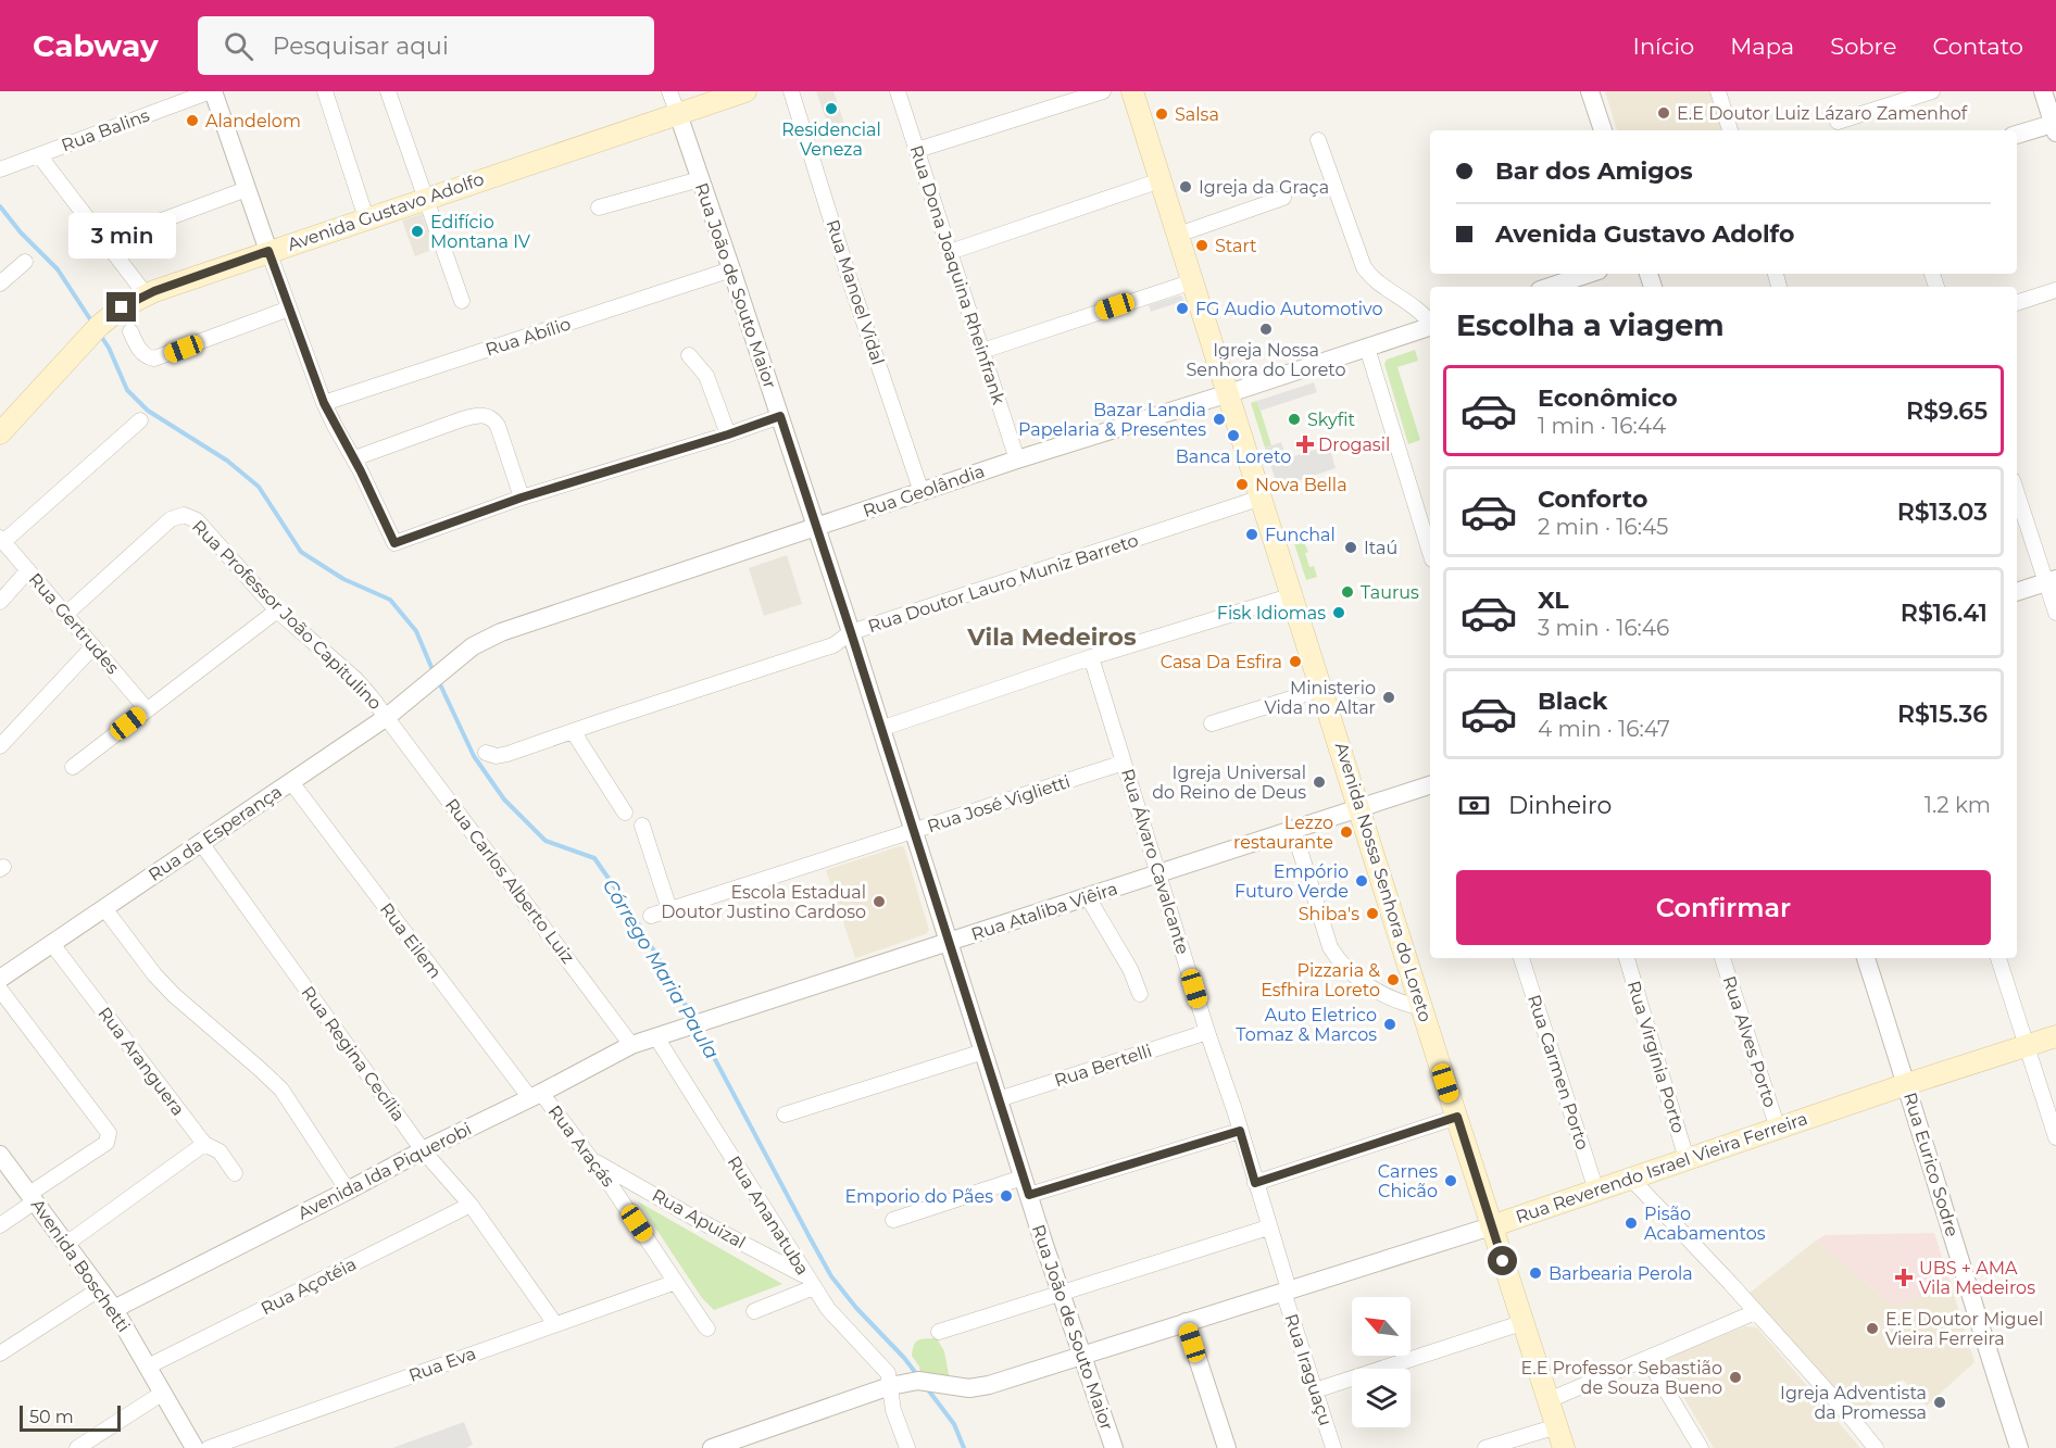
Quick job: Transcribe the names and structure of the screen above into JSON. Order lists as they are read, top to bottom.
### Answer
{
  "streets": {
    "main road": ["Avenida Gustavo Adolfo", "Avenida Nossa Senhora do Loreto", "Rua Reverendo Israel Vieira Ferreira"],
    "street": [
      "Rua Balins",
      "Rua Dona Joaquina Rheinfrank",
      "Rua João de Souto Maior",
      "Rua Manoel Vidal",
      "Rua Abílio",
      "Rua Geolândia",
      "Rua Doutor Lauro Muniz Barreto",
      "Rua Professor João Capitulino",
      "Rua Gertrudes",
      "Rua José Viglietti",
      "Rua da Esperança",
      "Rua Álvaro Cavalcante",
      "Rua Carlos Alberto Luiz",
      "Rua Ataliba Viêira",
      "Rua Eilem",
      "Rua Alves Porto",
      "Rua Regina Cecília",
      "Rua Virgínia Porto",
      "Rua Aranguera",
      "Rua Bertelli",
      "Rua Carmen Porto",
      "Rua Araçás",
      "Rua Eurico Sodre",
      "Avenida Ida Piquerobi",
      "Rua Ananatuba",
      "Rua Apuizal",
      "Avenida Boschetti",
      "Rua Açotéia",
      "Rua Eva",
      "Rua Iraguaçu"
    ]
  },
  "crossings": [
    ["Avenida Gustavo Adolfo", "Rua João de Souto Maior"],
    ["Rua Dona Joaquina Rheinfrank", "Rua Geolândia"],
    ["Rua João de Souto Maior", "Rua Abílio"],
    ["Rua João de Souto Maior", "Rua Geolândia"],
    ["Rua João de Souto Maior", "Rua Doutor Lauro Muniz Barreto"],
    ["Rua João de Souto Maior", "Rua José Viglietti"],
    ["Rua João de Souto Maior", "Rua Ataliba Viêira"],
    ["Rua João de Souto Maior", "Rua Bertelli"],
    ["Rua João de Souto Maior", "Rua Reverendo Israel Vieira Ferreira"],
    ["Rua Manoel Vidal", "Rua Geolândia"],
    ["Rua Geolândia", "Rua da Esperança"],
    ["Rua Geolândia", "Avenida Nossa Senhora do Loreto"],
    ["Rua Doutor Lauro Muniz Barreto", "Avenida Nossa Senhora do Loreto"],
    ["Rua Professor João Capitulino", "Rua Gertrudes"],
    ["Rua Professor João Capitulino", "Rua da Esperança"],
    ["Rua Professor João Capitulino", "Rua Carlos Alberto Luiz"],
    ["Rua José Viglietti", "Rua Álvaro Cavalcante"],
    ["Rua da Esperança", "Rua Carlos Alberto Luiz"],
    ["Rua da Esperança", "Rua Eilem"],
    ["Rua da Esperança", "Rua Regina Cecília"],
    ["Rua da Esperança", "Rua Aranguera"],
    ["Rua Álvaro Cavalcante", "Rua Ataliba Viêira"],
    ["Rua Álvaro Cavalcante", "Rua Bertelli"],
    ["Rua Álvaro Cavalcante", "Rua Reverendo Israel Vieira Ferreira"],
    ["Rua Álvaro Cavalcante", "Rua Iraguaçu"],
    ["Rua Carlos Alberto Luiz", "Avenida Ida Piquerobi"],
    ["Avenida Nossa Senhora do Loreto", "Rua Ataliba Viêira"],
    ["Avenida Nossa Senhora do Loreto", "Rua Reverendo Israel Vieira Ferreira"],
    ["Rua Ataliba Viêira", "Avenida Ida Piquerobi"],
    ["Rua Ataliba Viêira", "Rua Ananatuba"],
    ["Rua Eilem", "Rua Araçás"],
    ["Rua Eilem", "Avenida Ida Piquerobi"],
    ["Rua Alves Porto", "Rua Reverendo Israel Vieira Ferreira"],
    ["Rua Regina Cecília", "Avenida Ida Piquerobi"],
    ["Rua Regina Cecília", "Rua Açotéia"],
    ["Rua Regina Cecília", "Rua Eva"],
    ["Rua Virgínia Porto", "Rua Reverendo Israel Vieira Ferreira"],
    ["Rua Carmen Porto", "Rua Reverendo Israel Vieira Ferreira"],
    ["Rua Araçás", "Avenida Ida Piquerobi"],
    ["Rua Araçás", "Rua Apuizal"],
    ["Rua Araçás", "Rua Eva"],
    ["Rua Eurico Sodre", "Rua Reverendo Israel Vieira Ferreira"],
    ["Rua Reverendo Israel Vieira Ferreira", "Rua Ananatuba"],
    ["Rua Reverendo Israel Vieira Ferreira", "Rua Iraguaçu"],
    ["Avenida Ida Piquerobi", "Rua Ananatuba"],
    ["Avenida Ida Piquerobi", "Avenida Boschetti"],
    ["Rua Ananatuba", "Rua Apuizal"],
    ["Avenida Boschetti", "Rua Açotéia"]
  ],
  "districts": ["Vila Medeiros"],
  "water": ["Córrego Maria Paula"],
  "places": {
    "other": [
      "Residencial Veneza",
      "E.E Doutor Luiz Lázaro Zamenhof",
      "Salsa",
      "Alandelom",
      "Igreja da Graça",
      "Edifício Montana IV",
      "Start",
      "FG Audio Automotivo",
      "Igreja Nossa Senhora do Loreto",
      "Bazar Landia Papelaria & Presentes",
      "Skyfit",
      "Banca Loreto",
      "Nova Bella",
      "Funchal",
      "Itaú",
      "Taurus",
      "Fisk Idiomas",
      "Casa Da Esfira",
      "Ministerio Vida no Altar",
      "Igreja Universal do Reino de Deus",
      "Lezzo restaurante",
      "Empório Futuro Verde",
      "Escola Estadual Doutor Justino Cardoso",
      "Shiba's",
      "Pizzaria & Esfhira Loreto",
      "Auto Eletrico Tomaz & Marcos",
      "Carnes Chicão",
      "Emporio do Pães",
      "Pisão Acabamentos",
      "Barbearia Perola",
      "E.E Doutor Miguel Vieira Ferreira",
      "E.E Professor Sebastião de Souza Bueno",
      "Igreja Adventista da Promessa"
    ],
    "health": ["Drogasil", "UBS + AMA Vila Medeiros"]
  },
  "scale_bar": "50 m",
  "north": "top left",
  "page": {
    "header": "Cabway",
    "search": "Pesquisar aqui",
    "nav": [
      "Início",
      "Mapa",
      "Sobre",
      "Contato"
    ],
    "banner": ["Bar dos Amigos", "Avenida Gustavo Adolfo"],
    "bubble": "3 min",
    "heading": "Escolha a viagem",
    "list": [
      {
        "name": "Econômico",
        "note": "1 min · 16:44",
        "value": "R$9.65"
      },
      {
        "name": "Conforto",
        "note": "2 min · 16:45",
        "value": "R$13.03"
      },
      {
        "name": "XL",
        "note": "3 min · 16:46",
        "value": "R$16.41"
      },
      {
        "name": "Black",
        "note": "4 min · 16:47",
        "value": "R$15.36"
      }
    ],
    "pay": ["Dinheiro", "1.2 km"],
    "buttons": "Confirmar",
    "scale": "50 m"
  }
}
